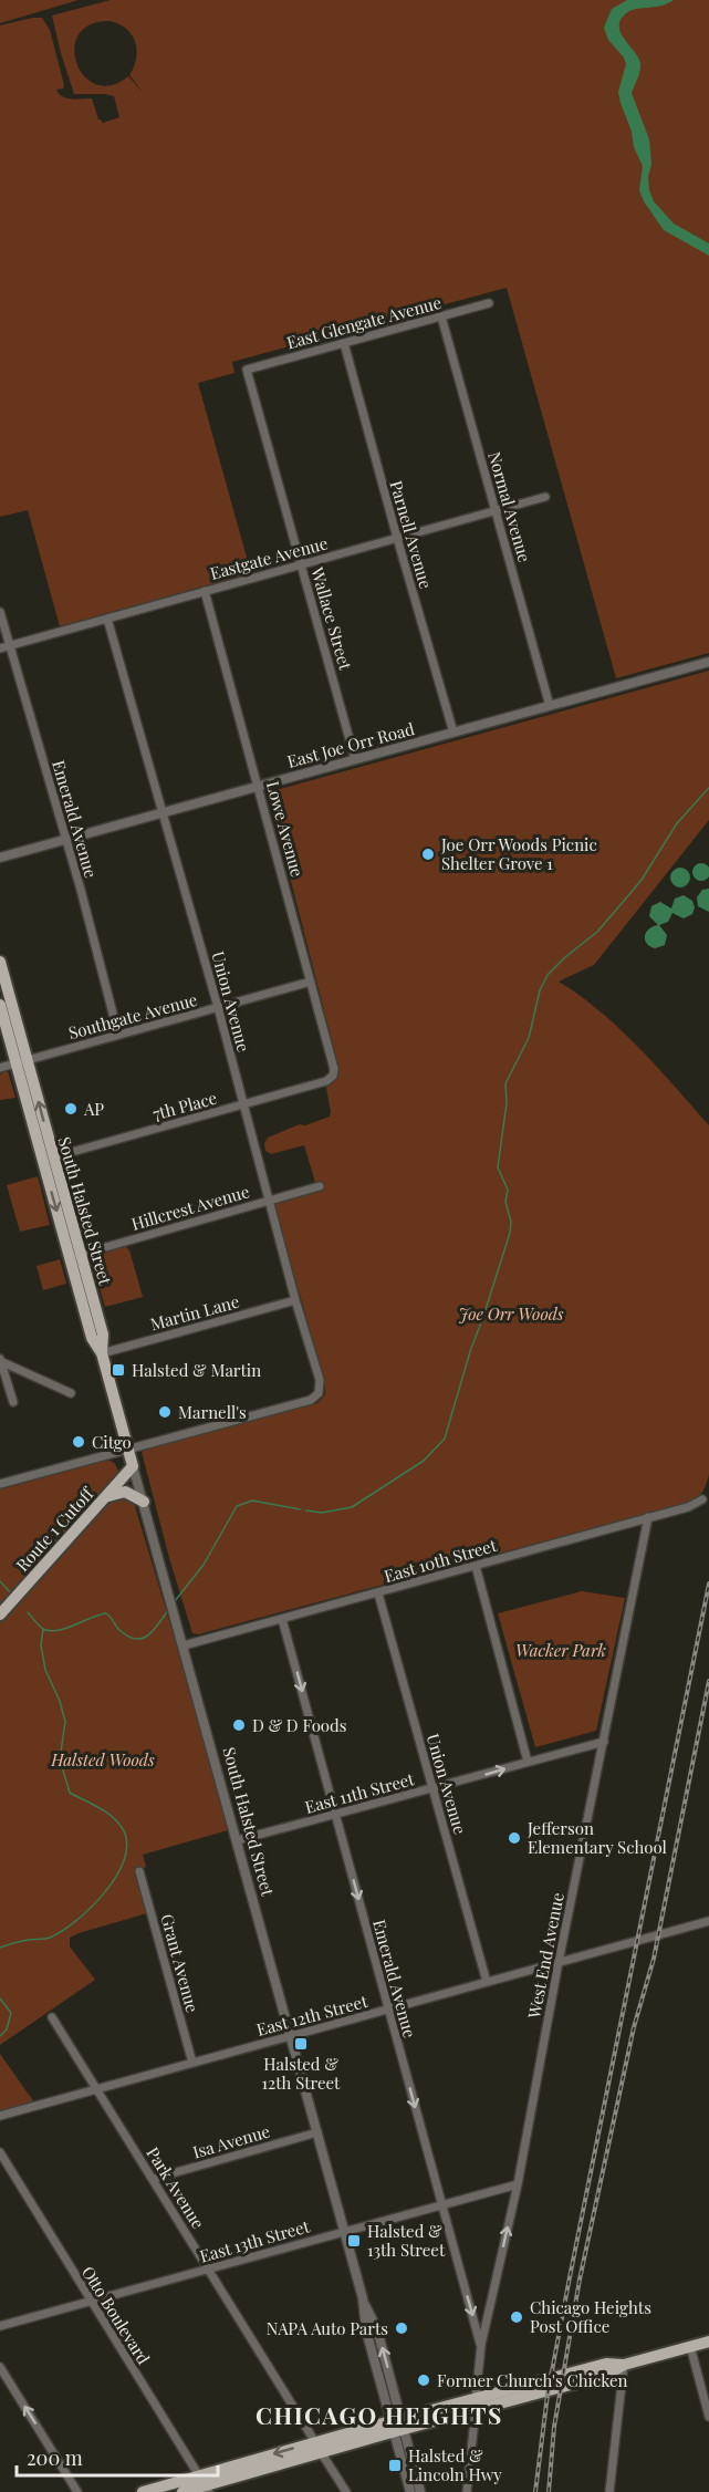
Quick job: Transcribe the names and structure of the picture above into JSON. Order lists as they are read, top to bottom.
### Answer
{
  "streets": {
    "main road": ["South Halsted Street", "Route 1 Cutoff"],
    "street": [
      "East Glengate Avenue",
      "Normal Avenue",
      "Parnell Avenue",
      "Eastgate Avenue",
      "Wallace Street",
      "East Joe Orr Road",
      "Emerald Avenue",
      "Lowe Avenue",
      "Union Avenue",
      "Southgate Avenue",
      "7th Place",
      "Hillcrest Avenue",
      "Martin Lane",
      "East 10th Street",
      "East 11th Street",
      "West End Avenue",
      "Grant Avenue",
      "East 12th Street",
      "Isa Avenue",
      "Park Avenue",
      "East 13th Street",
      "Otto Boulevard"
    ]
  },
  "crossings": [
    ["East Glengate Avenue", "Normal Avenue"],
    ["East Glengate Avenue", "Parnell Avenue"],
    ["East Glengate Avenue", "Wallace Street"],
    ["Normal Avenue", "Eastgate Avenue"],
    ["Normal Avenue", "East Joe Orr Road"],
    ["Parnell Avenue", "Eastgate Avenue"],
    ["Parnell Avenue", "East Joe Orr Road"],
    ["Eastgate Avenue", "Wallace Street"],
    ["Eastgate Avenue", "Emerald Avenue"],
    ["Eastgate Avenue", "Lowe Avenue"],
    ["Eastgate Avenue", "Union Avenue"],
    ["Wallace Street", "East Joe Orr Road"],
    ["East Joe Orr Road", "Emerald Avenue"],
    ["East Joe Orr Road", "Lowe Avenue"],
    ["East Joe Orr Road", "Union Avenue"],
    ["Emerald Avenue", "Southgate Avenue"],
    ["Emerald Avenue", "East 10th Street"],
    ["Emerald Avenue", "East 11th Street"],
    ["Emerald Avenue", "West End Avenue"],
    ["Emerald Avenue", "East 12th Street"],
    ["Emerald Avenue", "East 13th Street"],
    ["Lowe Avenue", "Southgate Avenue"],
    ["Lowe Avenue", "7th Place"],
    ["Union Avenue", "Southgate Avenue"],
    ["Union Avenue", "7th Place"],
    ["Union Avenue", "Hillcrest Avenue"],
    ["Union Avenue", "South Halsted Street"],
    ["Union Avenue", "Martin Lane"],
    ["Union Avenue", "East 10th Street"],
    ["Union Avenue", "East 11th Street"],
    ["Union Avenue", "East 12th Street"],
    ["Southgate Avenue", "South Halsted Street"],
    ["7th Place", "South Halsted Street"],
    ["Hillcrest Avenue", "South Halsted Street"],
    ["South Halsted Street", "Martin Lane"],
    ["South Halsted Street", "Route 1 Cutoff"],
    ["South Halsted Street", "East 10th Street"],
    ["South Halsted Street", "East 11th Street"],
    ["South Halsted Street", "East 12th Street"],
    ["South Halsted Street", "Isa Avenue"],
    ["South Halsted Street", "East 13th Street"],
    ["East 10th Street", "West End Avenue"],
    ["East 11th Street", "West End Avenue"],
    ["West End Avenue", "East 12th Street"],
    ["West End Avenue", "East 13th Street"],
    ["Grant Avenue", "East 12th Street"],
    ["East 12th Street", "Park Avenue"],
    ["Isa Avenue", "Park Avenue"],
    ["Park Avenue", "East 13th Street"],
    ["East 13th Street", "Otto Boulevard"]
  ],
  "one_way": ["Emerald Avenue"],
  "districts": ["CHICAGO HEIGHTS"],
  "parks": ["Joe Orr Woods", "Wacker Park", "Halsted Woods"],
  "places": {
    "other": [
      "Joe Orr Woods Picnic Shelter Grove 1",
      "AP",
      "Marnell's",
      "Citgo",
      "D & D Foods",
      "Jefferson Elementary School",
      "Chicago Heights Post Office",
      "NAPA Auto Parts",
      "Former Church's Chicken"
    ],
    "transit": [
      "Halsted & Martin",
      "Halsted & 12th Street",
      "Halsted & 13th Street",
      "Halsted & Lincoln Hwy"
    ]
  },
  "scale_bar": "200 m"
}
